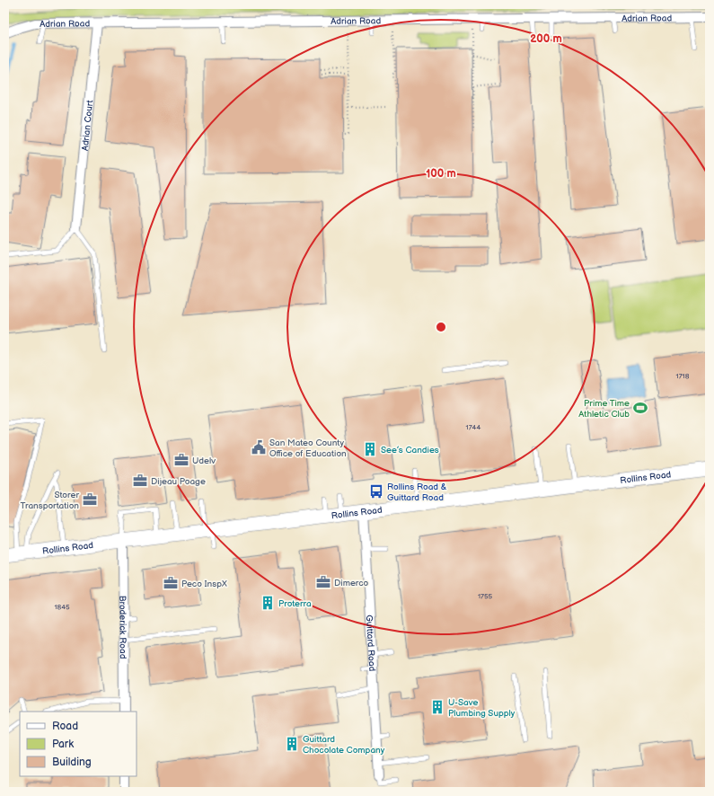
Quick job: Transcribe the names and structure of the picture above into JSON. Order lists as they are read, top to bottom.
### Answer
{
  "streets": {
    "main road": ["Rollins Road"],
    "street": [
      "Adrian Road",
      "Adrian Court",
      "Broderick Road",
      "Guittard Road"
    ]
  },
  "crossings": [
    ["Adrian Road", "Adrian Court"],
    ["Rollins Road", "Broderick Road"],
    ["Rollins Road", "Guittard Road"]
  ],
  "places": {
    "sports": ["Prime Time Athletic Club"],
    "public building": ["San Mateo County Office of Education"],
    "building": [
      "See’s Candies",
      "Proterra",
      "U-Save Plumbing Supply",
      "Guittard Chocolate Company"
    ],
    "office": [
      "Udelv",
      "Dijeau Poage",
      "Storer Transportation",
      "Dimerco",
      "Peco InspX"
    ],
    "bus stop": ["Rollins Road & Guittard Road"]
  },
  "house_numbers": [
    "1718",
    "1744",
    "1755",
    "1845"
  ],
  "legend": ["Road", "Park", "Building"],
  "rings": ["200 m", "100 m"]
}
